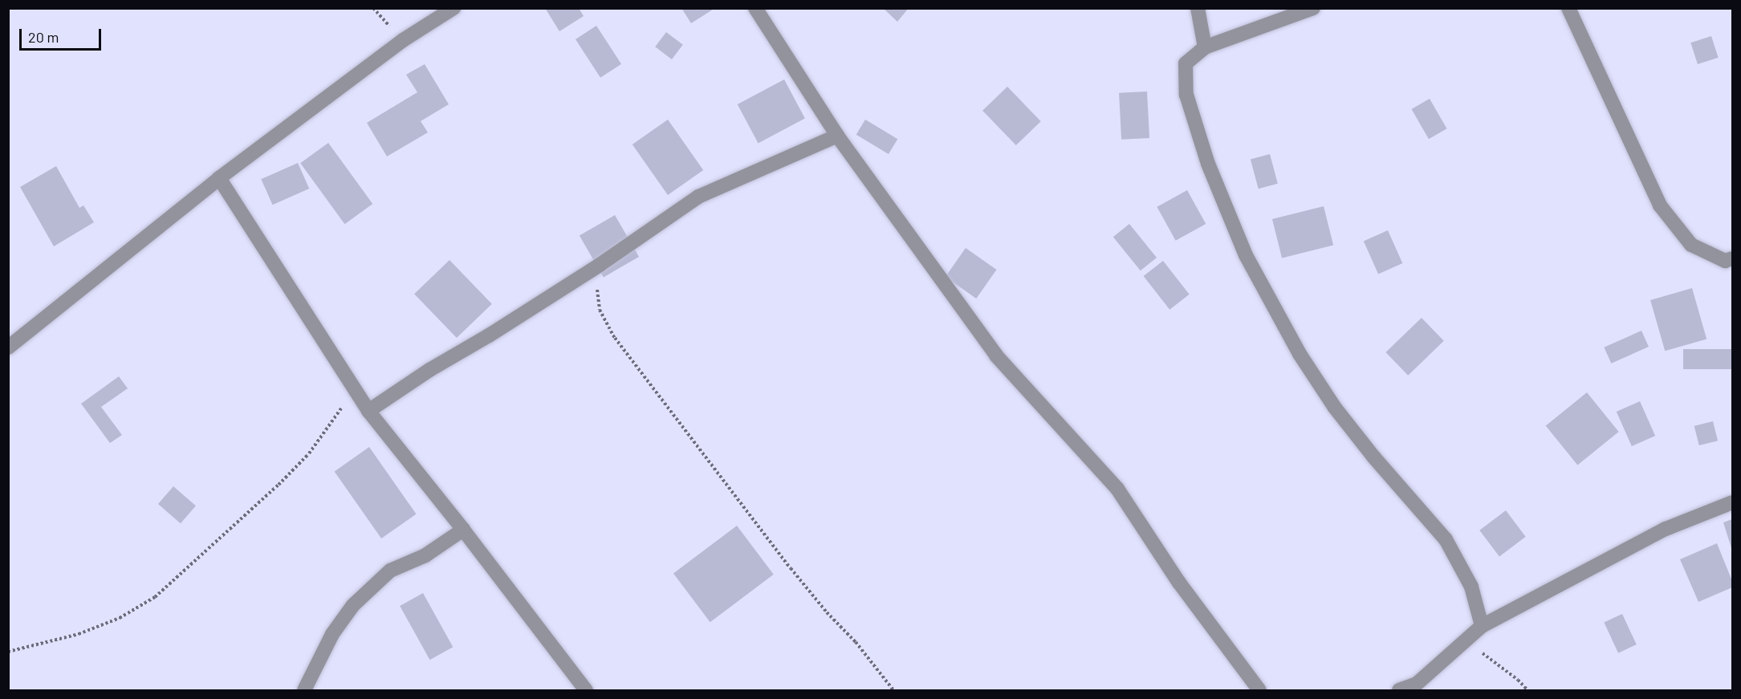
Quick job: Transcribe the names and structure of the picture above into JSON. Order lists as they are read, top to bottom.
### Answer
{
  "scale_bar": "20 m"
}
